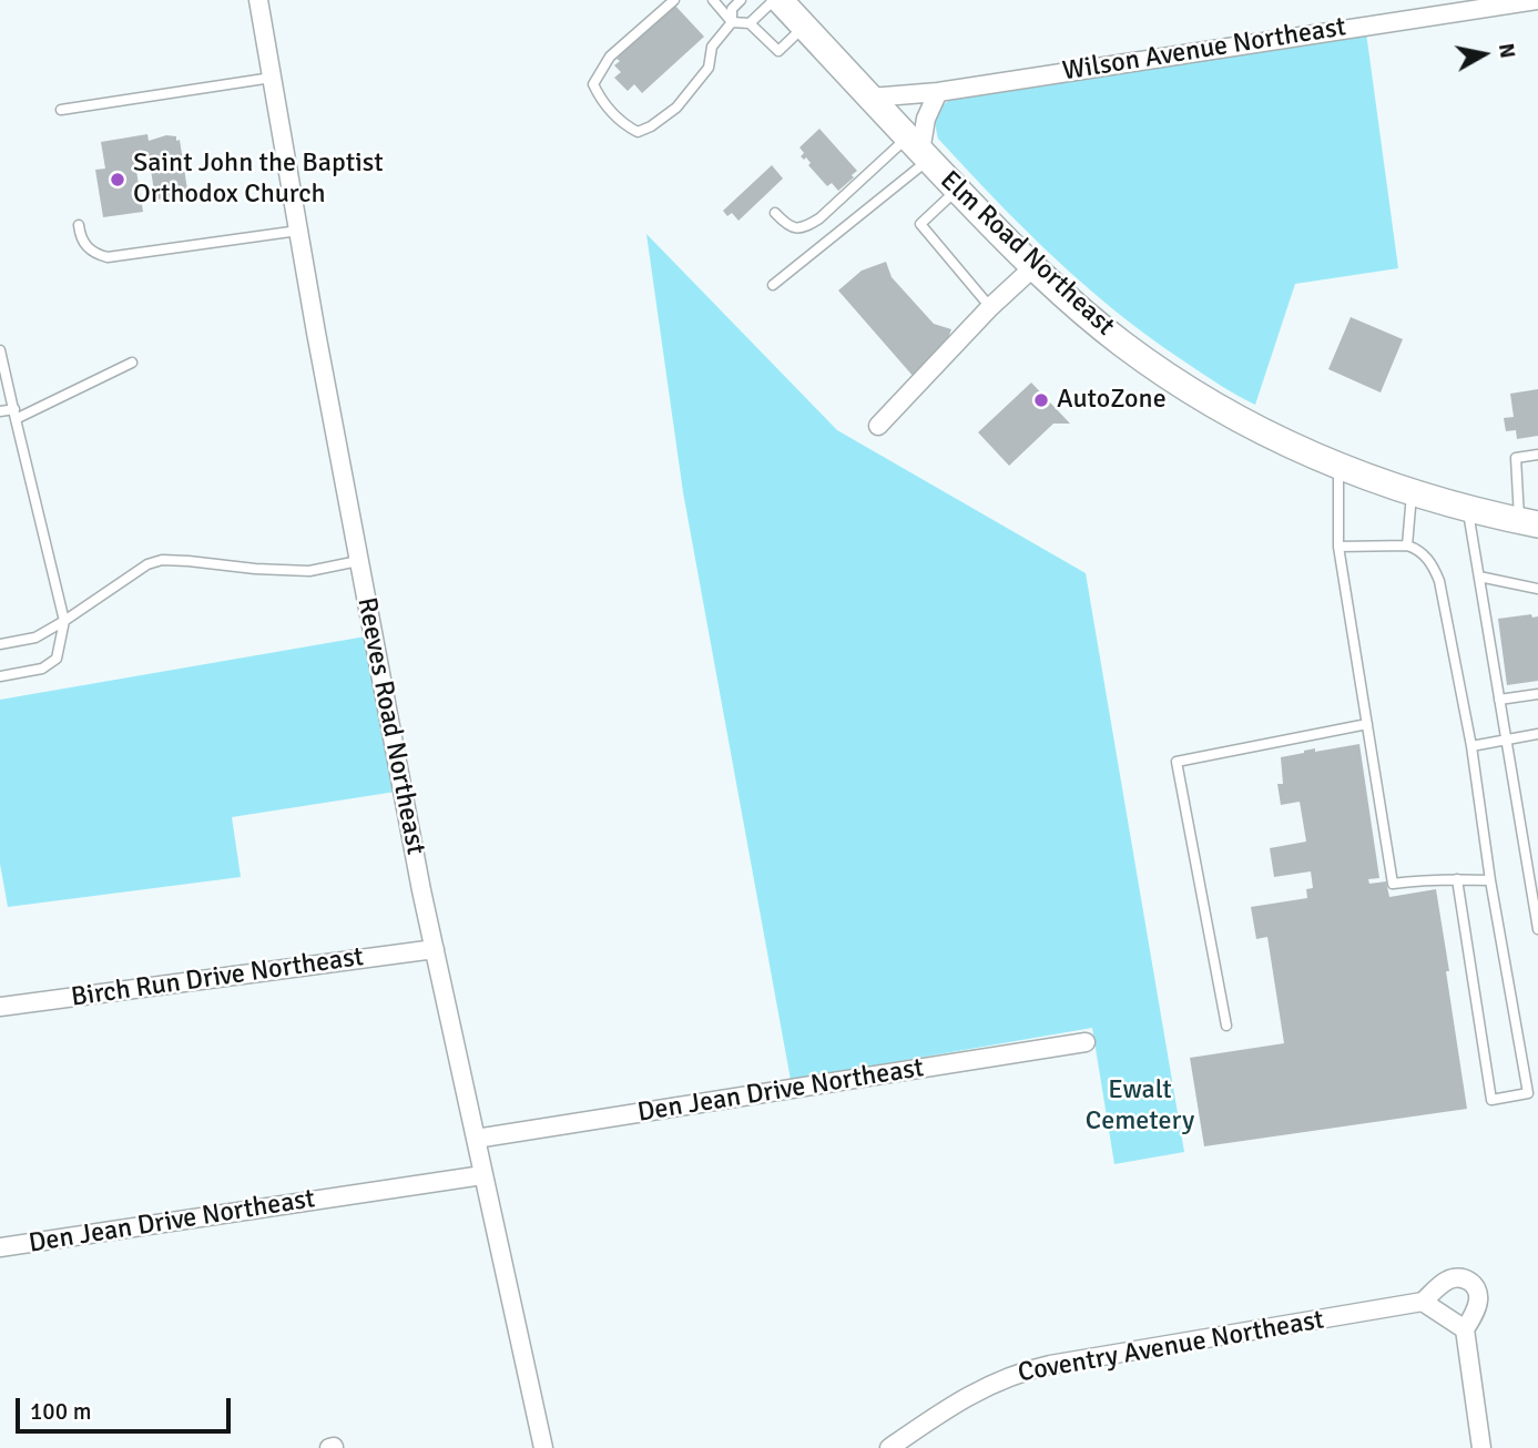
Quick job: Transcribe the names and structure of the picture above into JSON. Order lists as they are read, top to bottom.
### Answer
{
  "streets": {
    "main road": ["Elm Road Northeast"],
    "street": [
      "Wilson Avenue Northeast",
      "Reeves Road Northeast",
      "Birch Run Drive Northeast",
      "Den Jean Drive Northeast",
      "Coventry Avenue Northeast"
    ]
  },
  "crossings": [
    ["Wilson Avenue Northeast", "Elm Road Northeast"],
    ["Reeves Road Northeast", "Birch Run Drive Northeast"],
    ["Reeves Road Northeast", "Den Jean Drive Northeast"]
  ],
  "parks": ["Ewalt Cemetery"],
  "places": ["Saint John the Baptist Orthodox Church", "AutoZone"],
  "scale_bar": "100 m",
  "north": "right"
}
